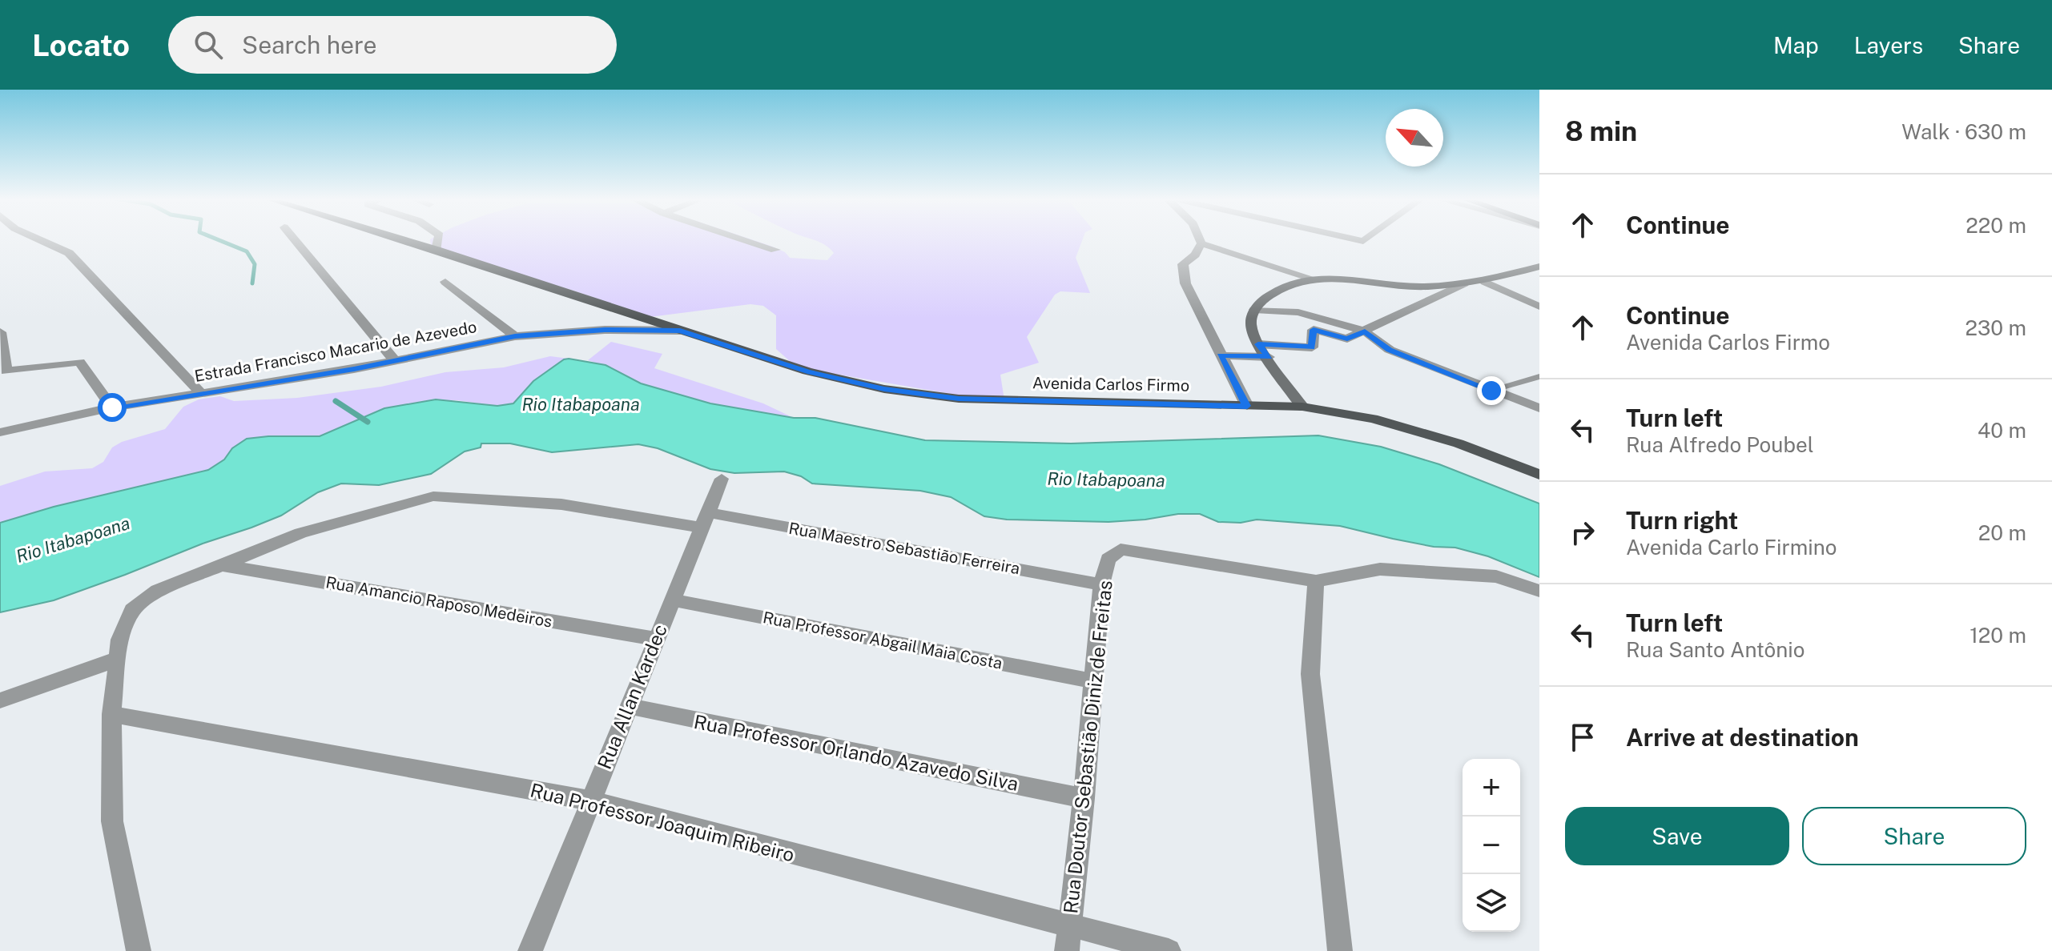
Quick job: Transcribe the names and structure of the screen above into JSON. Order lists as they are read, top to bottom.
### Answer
{
  "streets": {
    "main road": ["Avenida Carlos Firmo"],
    "street": [
      "Estrada Francisco Macario de Azevedo",
      "Rua Maestro Sebastião Ferreira",
      "Rua Amancio Raposo Medeiros",
      "Rua Professor Abgail Maia Costa",
      "Rua Allan Kardec",
      "Rua Doutor Sebastião Diniz de Freitas",
      "Rua Professor Orlando Azavedo Silva",
      "Rua Professor Joaquim Ribeiro"
    ]
  },
  "crossings": [
    ["Estrada Francisco Macario de Azevedo", "Avenida Carlos Firmo"],
    ["Rua Maestro Sebastião Ferreira", "Rua Amancio Raposo Medeiros"],
    ["Rua Maestro Sebastião Ferreira", "Rua Allan Kardec"],
    ["Rua Maestro Sebastião Ferreira", "Rua Doutor Sebastião Diniz de Freitas"],
    ["Rua Maestro Sebastião Ferreira", "Rua Professor Joaquim Ribeiro"],
    ["Rua Amancio Raposo Medeiros", "Rua Allan Kardec"],
    ["Rua Professor Abgail Maia Costa", "Rua Allan Kardec"],
    ["Rua Professor Abgail Maia Costa", "Rua Doutor Sebastião Diniz de Freitas"],
    ["Rua Allan Kardec", "Rua Professor Orlando Azavedo Silva"],
    ["Rua Allan Kardec", "Rua Professor Joaquim Ribeiro"],
    ["Rua Doutor Sebastião Diniz de Freitas", "Rua Professor Orlando Azavedo Silva"],
    ["Rua Doutor Sebastião Diniz de Freitas", "Rua Professor Joaquim Ribeiro"]
  ],
  "water": ["Rio Itabapoana"],
  "north": "top left",
  "page": {
    "header": "Locato",
    "search": "Search here",
    "nav": ["Map", "Layers", "Share"],
    "heading": ["8 min", "Walk · 630 m"],
    "list": [
      ["Continue", "220 m"],
      ["Continue", "Avenida Carlos Firmo", "230 m"],
      ["Turn left", "Rua Alfredo Poubel", "40 m"],
      ["Turn right", "Avenida Carlo Firmino", "20 m"],
      ["Turn left", "Rua Santo Antônio", "120 m"],
      "Arrive at destination"
    ],
    "map_buttons": ["+", "−"],
    "buttons": ["Save", "Share"]
  }
}
